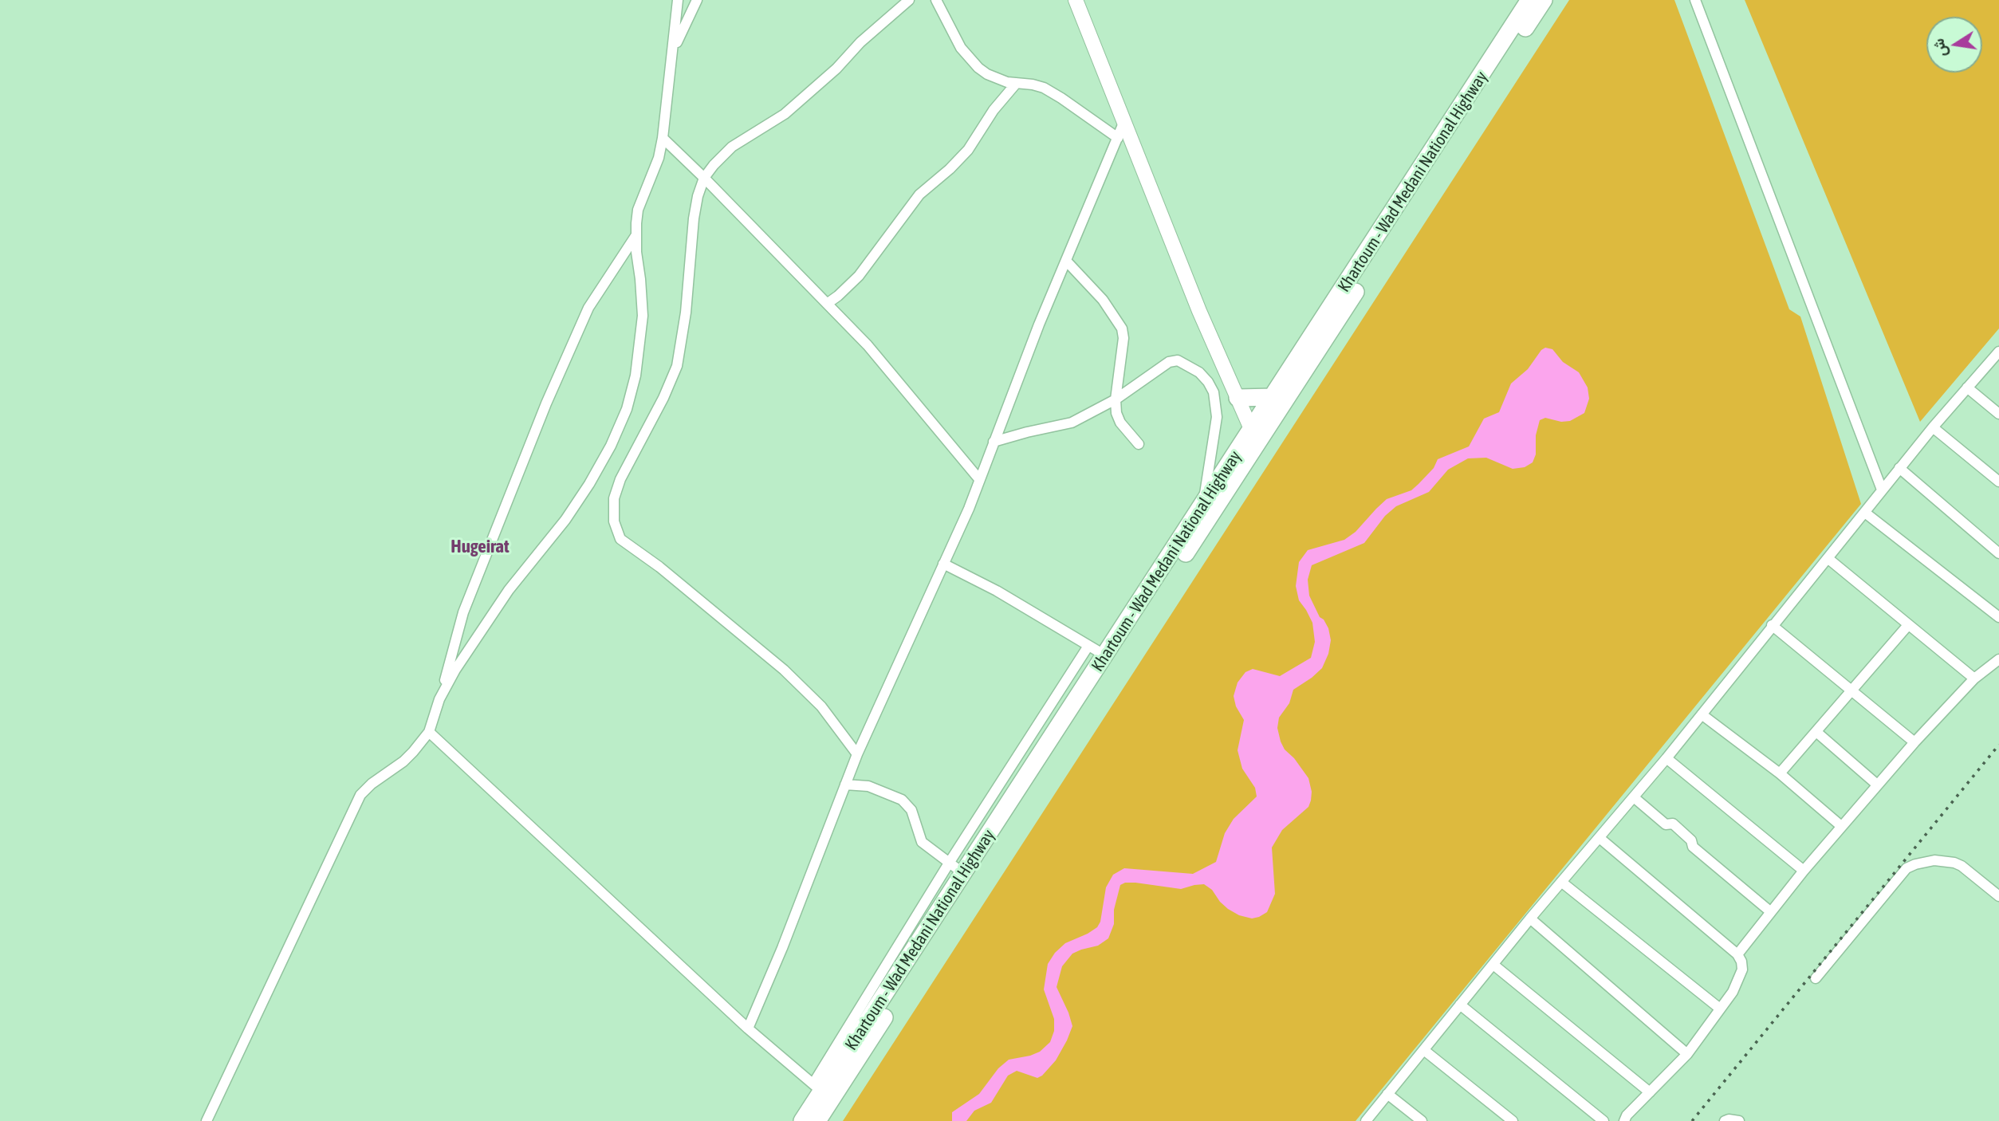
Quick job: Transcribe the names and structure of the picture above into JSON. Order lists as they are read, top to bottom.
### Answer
{
  "streets": {
    "highway": ["Khartoum - Wad Medani National Highway"]
  },
  "districts": ["Hugeirat"],
  "north": "left"
}
